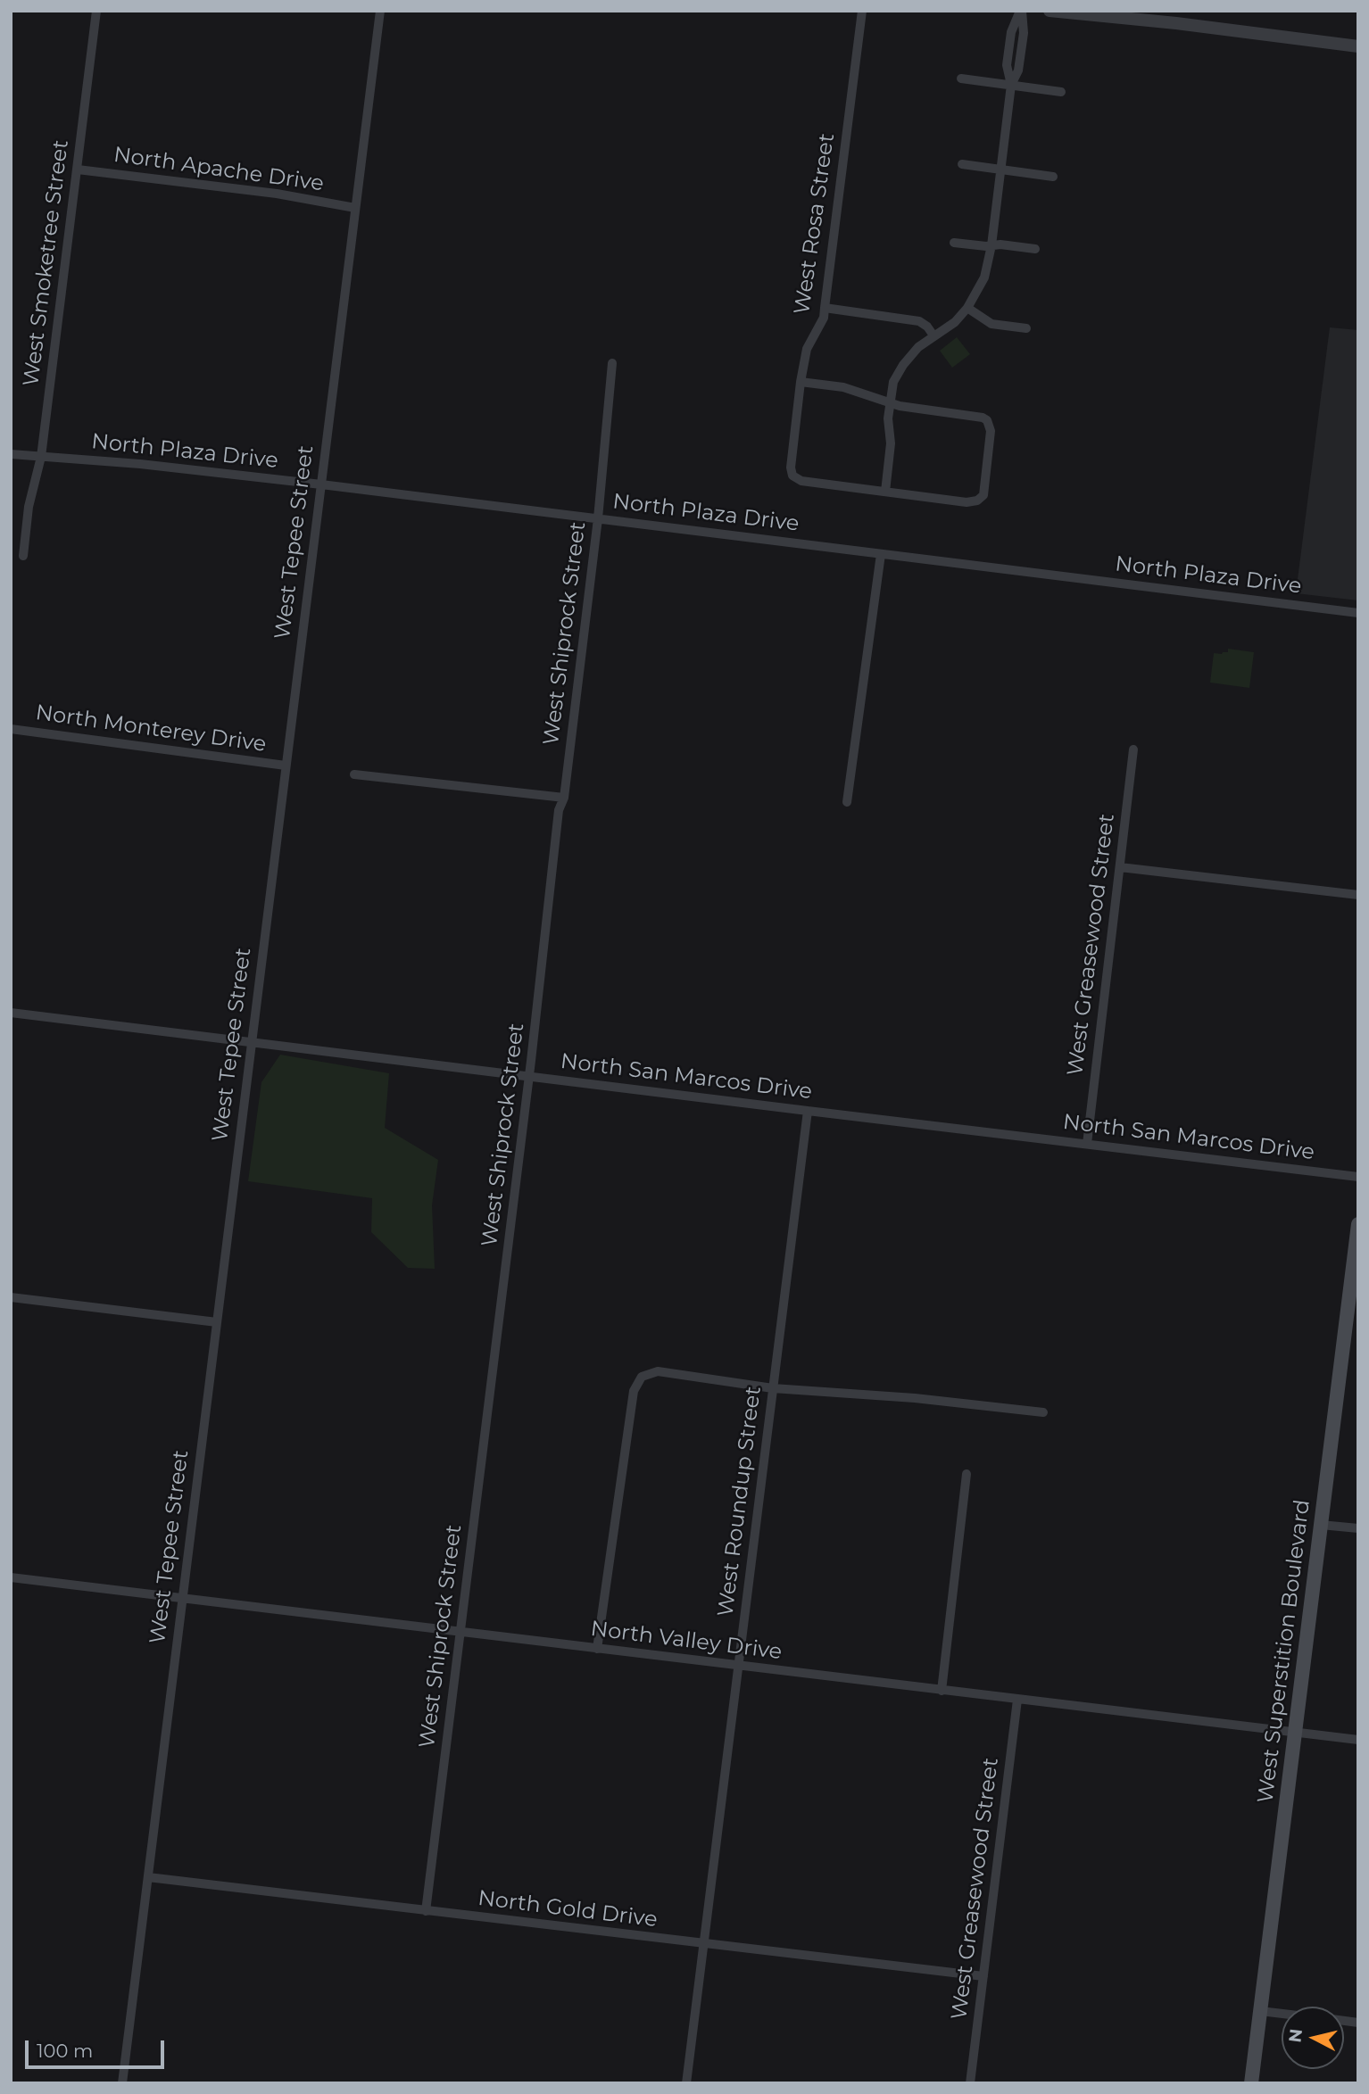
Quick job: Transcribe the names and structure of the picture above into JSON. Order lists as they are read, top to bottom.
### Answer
{
  "streets": {
    "main road": ["West Superstition Boulevard"],
    "street": [
      "North Apache Drive",
      "West Rosa Street",
      "West Smoketree Street",
      "North Plaza Drive",
      "West Tepee Street",
      "West Shiprock Street",
      "North Monterey Drive",
      "West Greasewood Street",
      "North San Marcos Drive",
      "West Roundup Street",
      "North Valley Drive",
      "North Gold Drive"
    ]
  },
  "crossings": [
    ["North Apache Drive", "West Smoketree Street"],
    ["North Apache Drive", "West Tepee Street"],
    ["West Smoketree Street", "North Plaza Drive"],
    ["North Plaza Drive", "West Tepee Street"],
    ["North Plaza Drive", "West Shiprock Street"],
    ["West Tepee Street", "North Monterey Drive"],
    ["West Tepee Street", "North San Marcos Drive"],
    ["West Tepee Street", "North Valley Drive"],
    ["West Tepee Street", "North Gold Drive"],
    ["West Shiprock Street", "North San Marcos Drive"],
    ["West Shiprock Street", "North Valley Drive"],
    ["West Shiprock Street", "North Gold Drive"],
    ["West Greasewood Street", "North San Marcos Drive"],
    ["West Greasewood Street", "North Valley Drive"],
    ["West Greasewood Street", "North Gold Drive"],
    ["North San Marcos Drive", "West Roundup Street"],
    ["West Roundup Street", "North Valley Drive"],
    ["West Roundup Street", "North Gold Drive"],
    ["North Valley Drive", "West Superstition Boulevard"]
  ],
  "scale_bar": "100 m",
  "north": "left"
}
